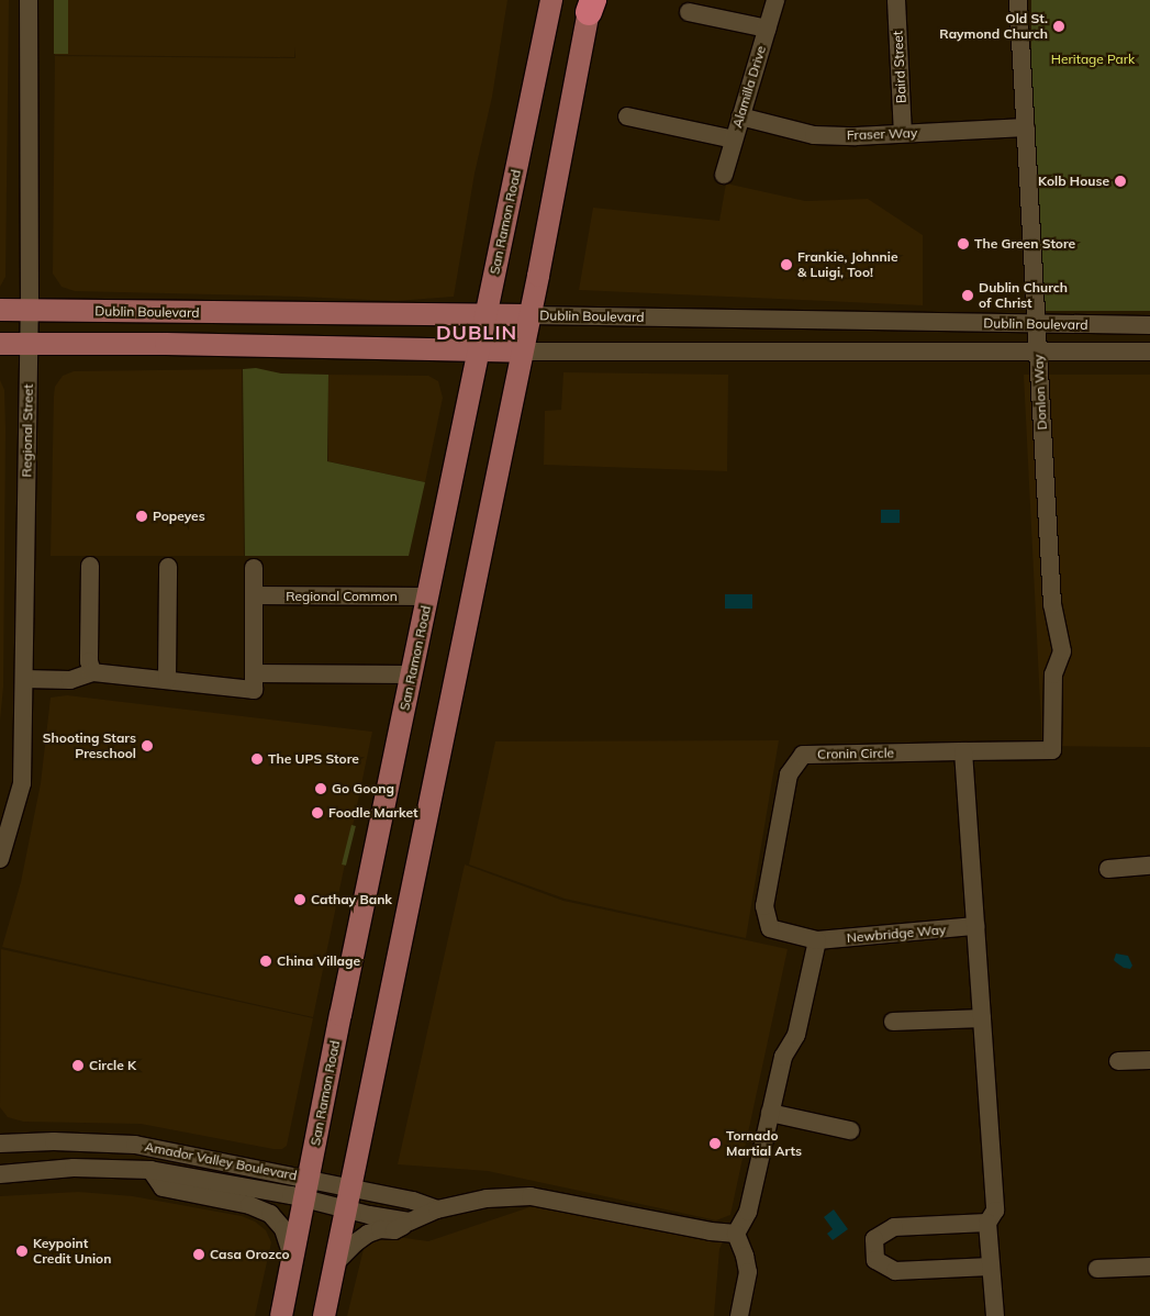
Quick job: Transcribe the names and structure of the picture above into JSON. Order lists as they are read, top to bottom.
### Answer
{
  "streets": {
    "main road": ["San Ramon Road", "Dublin Boulevard"],
    "street": [
      "Baird Street",
      "Alamilla Drive",
      "Fraser Way",
      "Donlon Way",
      "Regional Street",
      "Regional Common",
      "Cronin Circle",
      "Newbridge Way",
      "Amador Valley Boulevard"
    ]
  },
  "crossings": [
    ["Baird Street", "Fraser Way"],
    ["Alamilla Drive", "Fraser Way"],
    ["Fraser Way", "Donlon Way"],
    ["San Ramon Road", "Dublin Boulevard"],
    ["San Ramon Road", "Regional Common"],
    ["San Ramon Road", "Amador Valley Boulevard"],
    ["Dublin Boulevard", "Donlon Way"],
    ["Dublin Boulevard", "Regional Street"],
    ["Donlon Way", "Cronin Circle"],
    ["Cronin Circle", "Newbridge Way"]
  ],
  "districts": ["DUBLIN"],
  "parks": ["Heritage Park"],
  "places": [
    "Old St. Raymond Church",
    "Kolb House",
    "The Green Store",
    "Frankie, Johnnie & Luigi, Too!",
    "Dublin Church of Christ",
    "Popeyes",
    "Shooting Stars Preschool",
    "The UPS Store",
    "Go Goong",
    "Foodle Market",
    "Cathay Bank",
    "China Village",
    "Circle K",
    "Tornado Martial Arts",
    "Keypoint Credit Union",
    "Casa Orozco"
  ]
}
